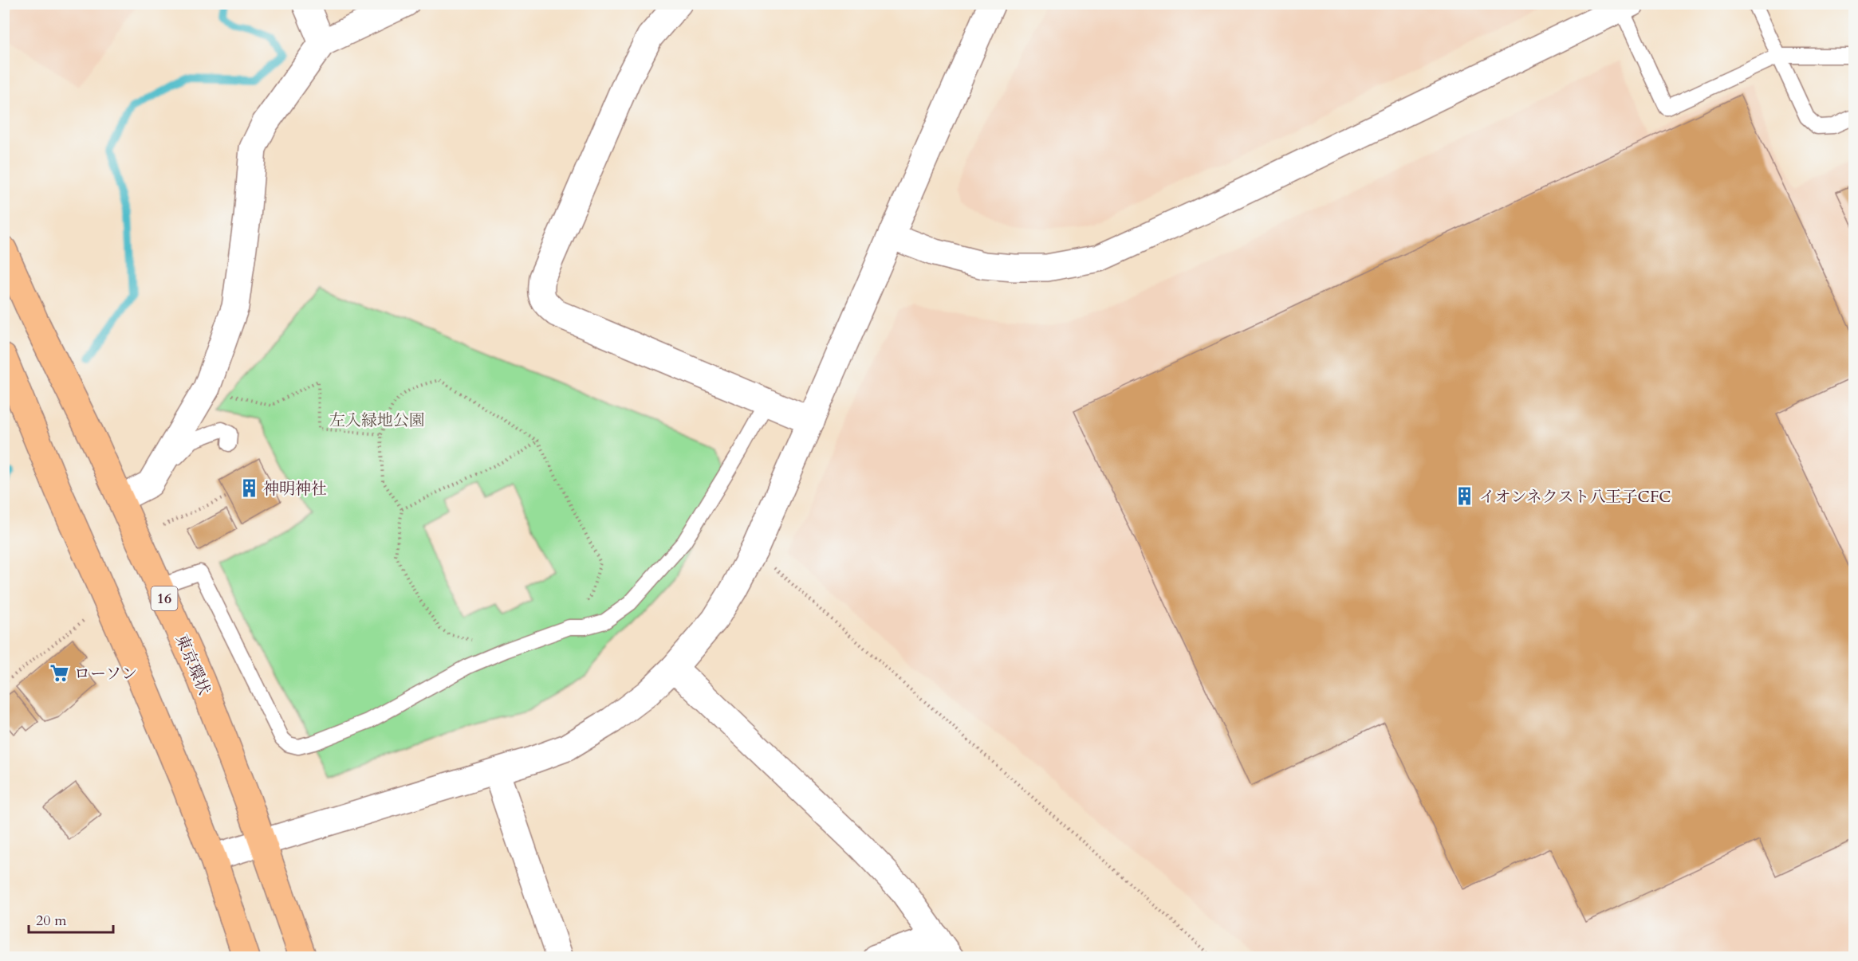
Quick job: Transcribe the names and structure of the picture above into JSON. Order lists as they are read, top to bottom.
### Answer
{
  "streets": {
    "highway": ["16", "東京環状"]
  },
  "parks": ["左入緑地公園"],
  "places": {
    "building": ["神明神社", "イオンネクスト八王子CFC"],
    "supermarket": ["ローソン"]
  },
  "scale_bar": "20 m"
}
